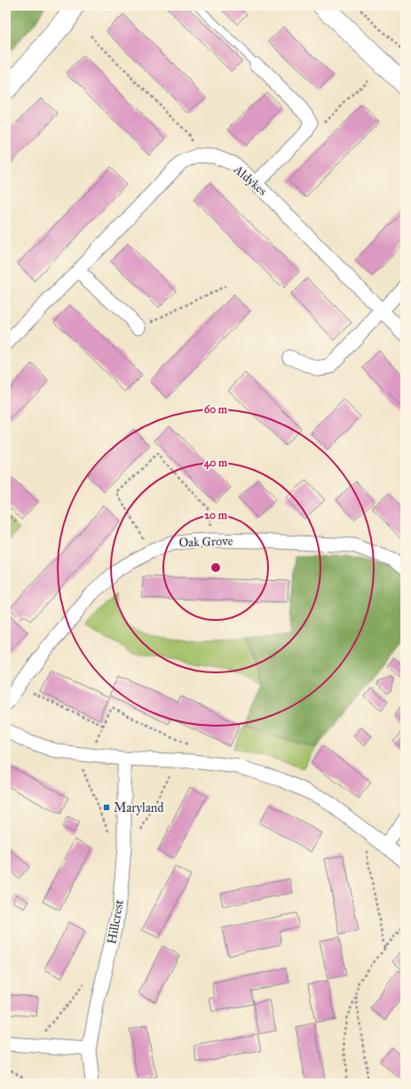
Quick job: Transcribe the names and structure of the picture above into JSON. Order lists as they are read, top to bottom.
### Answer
{
  "streets": {
    "street": ["Aldykes", "Oak Grove", "Hillcrest"]
  },
  "places": {
    "transit": ["Maryland"]
  },
  "rings": ["60 m", "40 m", "20 m"]
}
